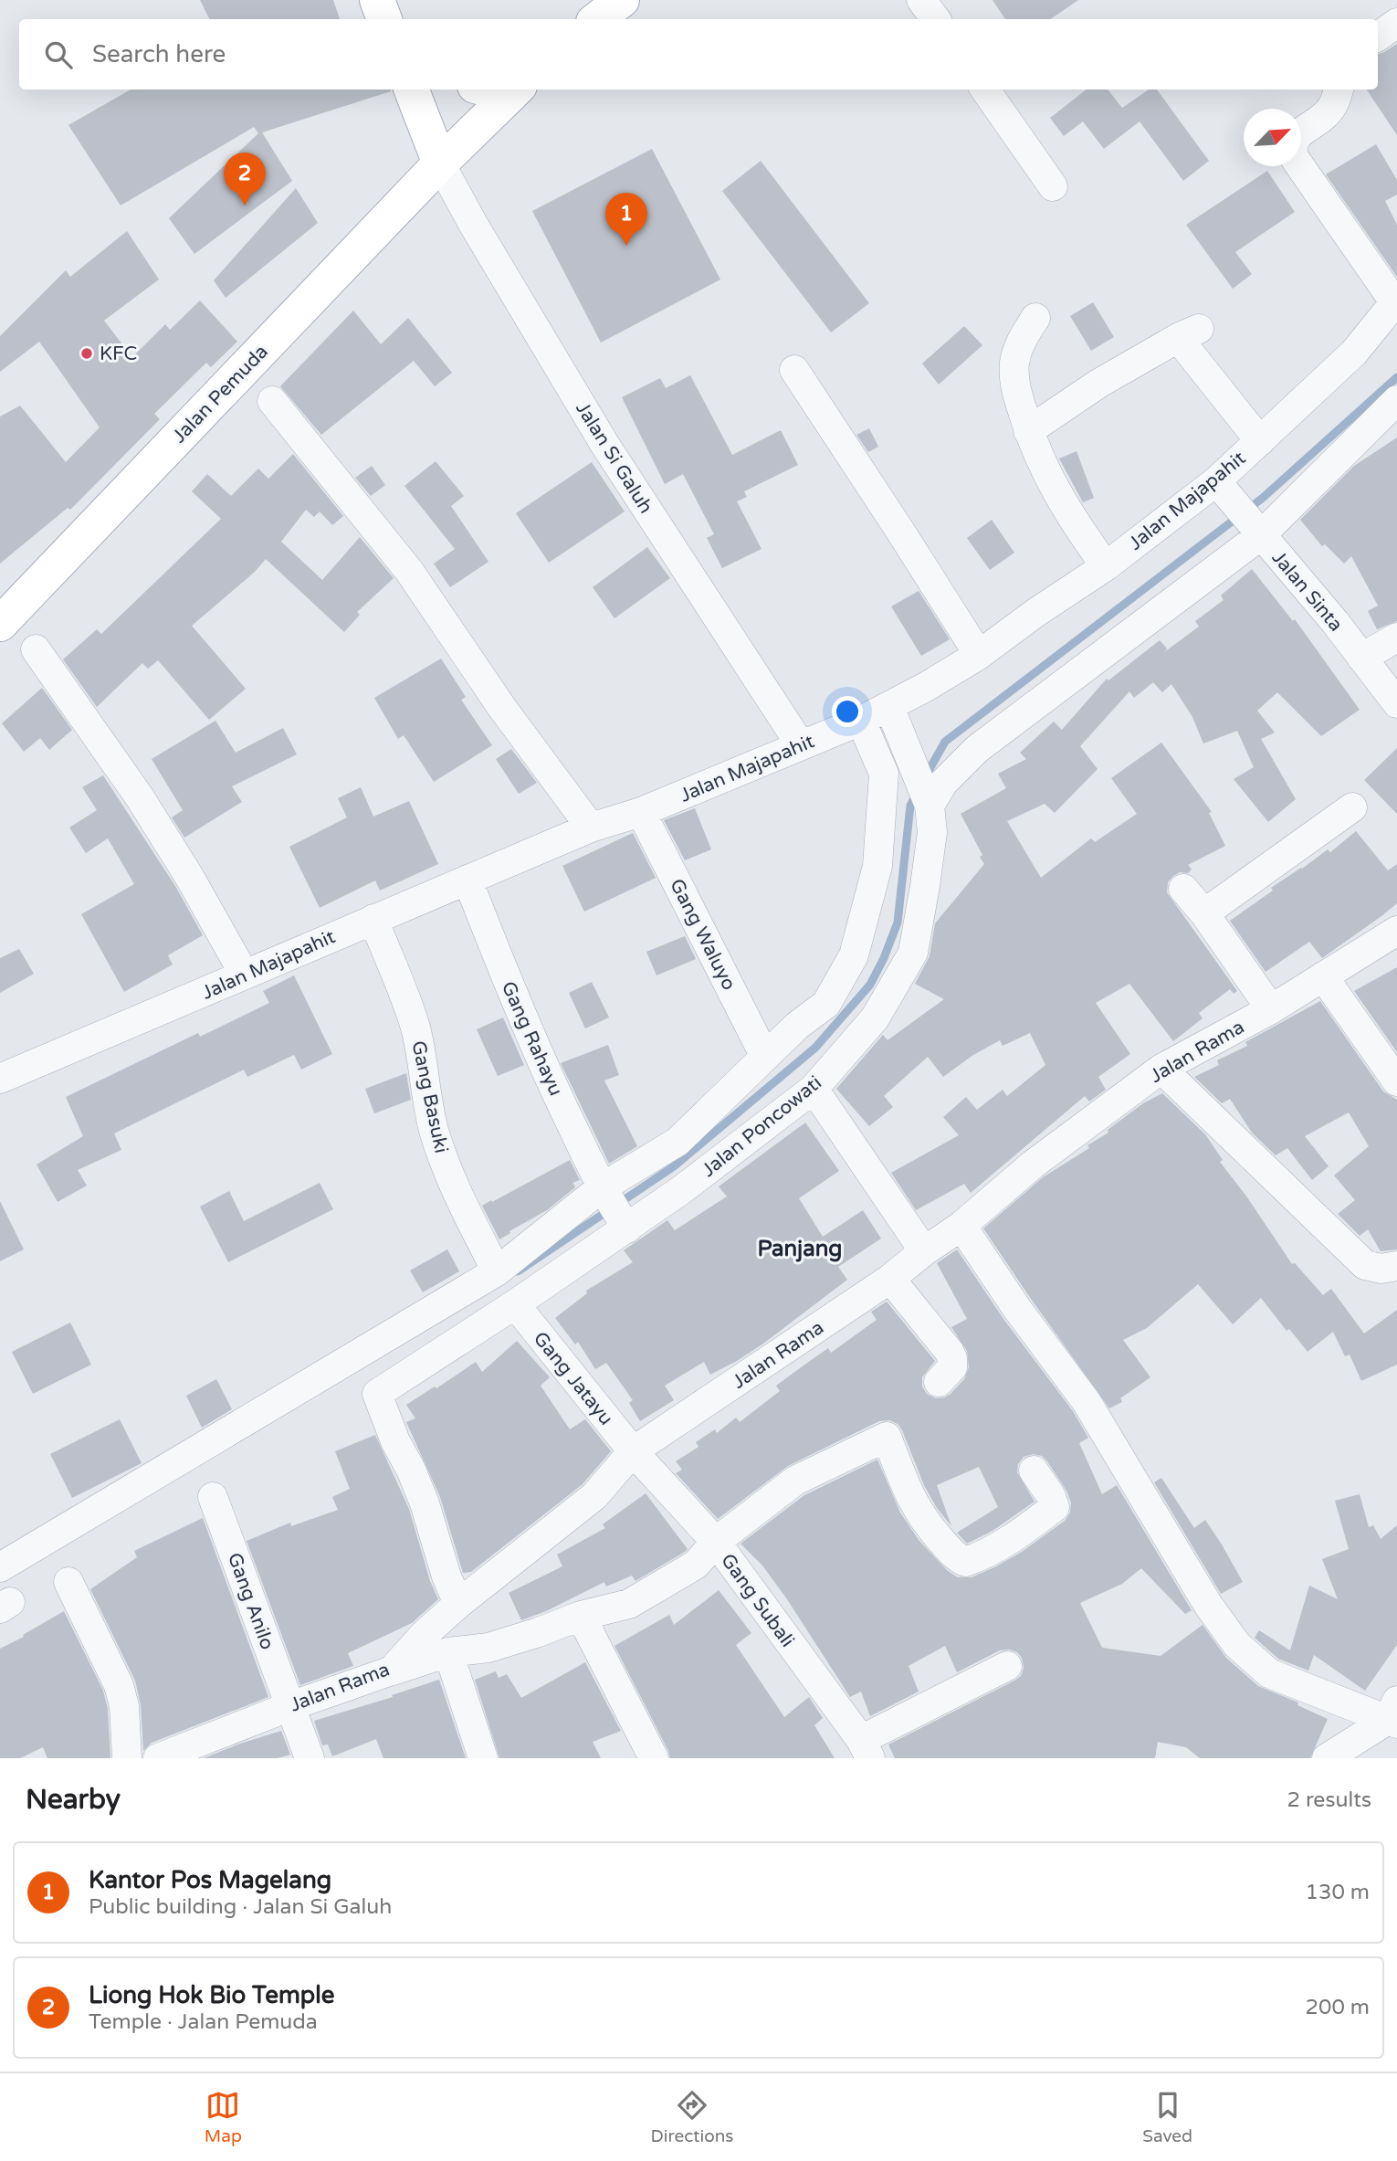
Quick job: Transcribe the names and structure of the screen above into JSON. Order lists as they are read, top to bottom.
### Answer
{
  "streets": {
    "main road": ["Jalan Pemuda"],
    "street": [
      "Jalan Si Galuh",
      "Jalan Majapahit",
      "Jalan Sinta",
      "Gang Waluyo",
      "Gang Rahayu",
      "Jalan Rama",
      "Gang Basuki",
      "Jalan Poncowati",
      "Gang Jatayu",
      "Gang Subali",
      "Gang Anilo"
    ]
  },
  "crossings": [
    ["Jalan Pemuda", "Jalan Si Galuh"],
    ["Jalan Si Galuh", "Jalan Majapahit"],
    ["Jalan Majapahit", "Jalan Sinta"],
    ["Jalan Majapahit", "Gang Waluyo"],
    ["Jalan Majapahit", "Gang Rahayu"],
    ["Jalan Majapahit", "Gang Basuki"],
    ["Jalan Majapahit", "Jalan Poncowati"],
    ["Gang Rahayu", "Jalan Poncowati"],
    ["Jalan Rama", "Jalan Poncowati"],
    ["Jalan Rama", "Gang Jatayu"],
    ["Jalan Rama", "Gang Subali"],
    ["Jalan Rama", "Gang Anilo"],
    ["Jalan Poncowati", "Gang Jatayu"],
    ["Gang Jatayu", "Gang Subali"]
  ],
  "districts": ["Panjang"],
  "places": ["KFC"],
  "north": "top right",
  "page": {
    "search": "Search here",
    "pins": ["2", "1"],
    "heading": ["Nearby", "2 results"],
    "list": [
      {
        "mark": "1",
        "name": "Kantor Pos Magelang",
        "note": "Public building · Jalan Si Galuh",
        "value": "130 m"
      },
      {
        "mark": "2",
        "name": "Liong Hok Bio Temple",
        "note": "Temple · Jalan Pemuda",
        "value": "200 m"
      }
    ],
    "nav": ["Map", "Directions", "Saved"]
  }
}
